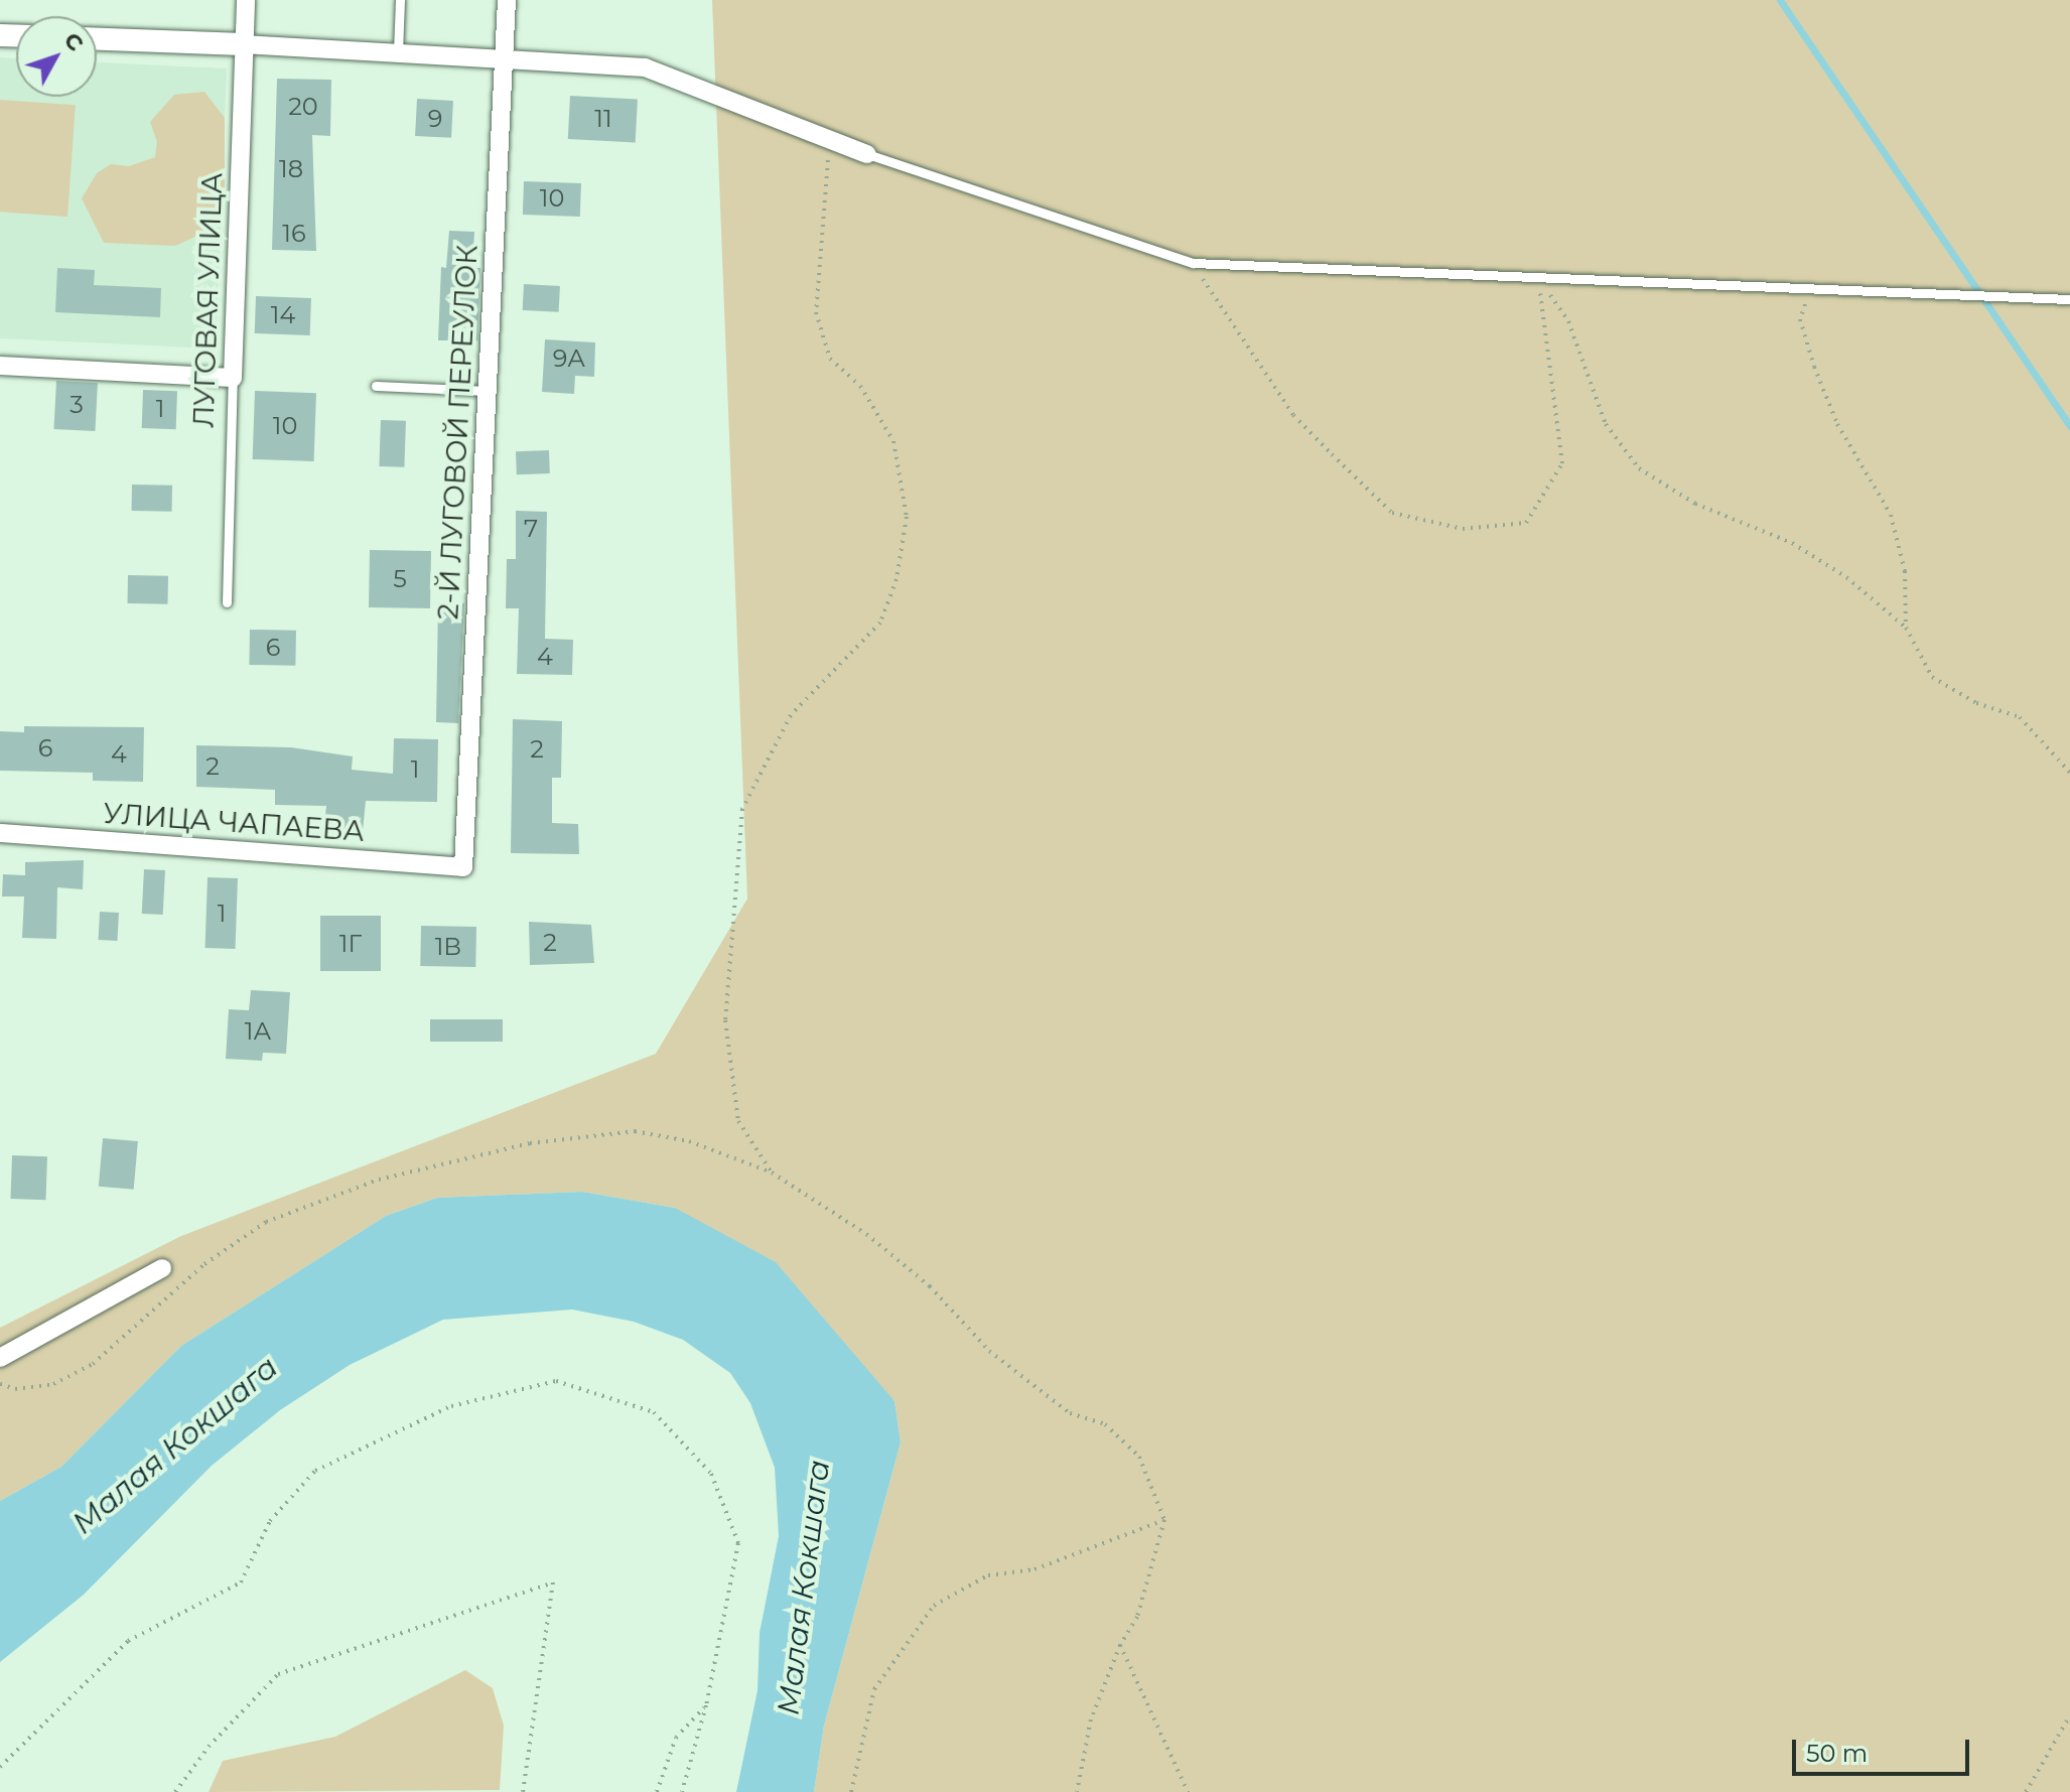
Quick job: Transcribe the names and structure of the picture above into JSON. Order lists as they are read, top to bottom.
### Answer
{
  "streets": {
    "street": ["ЛУГОВАЯ УЛИЦА", "2-Й ЛУГОВОЙ ПЕРЕУЛОК", "УЛИЦА ЧАПАЕВА"]
  },
  "crossings": [
    ["2-Й ЛУГОВОЙ ПЕРЕУЛОК", "УЛИЦА ЧАПАЕВА"]
  ],
  "water": ["Малая Кокшага"],
  "house_numbers": [
    "20",
    "9",
    "11",
    "18",
    "10",
    "16",
    "14",
    "9А",
    "3",
    "1",
    "10",
    "7",
    "5",
    "6",
    "4",
    "6",
    "2",
    "4",
    "2",
    "1",
    "1",
    "2",
    "1Г",
    "1В",
    "1А"
  ],
  "scale_bar": "50 m",
  "north": "top right"
}
